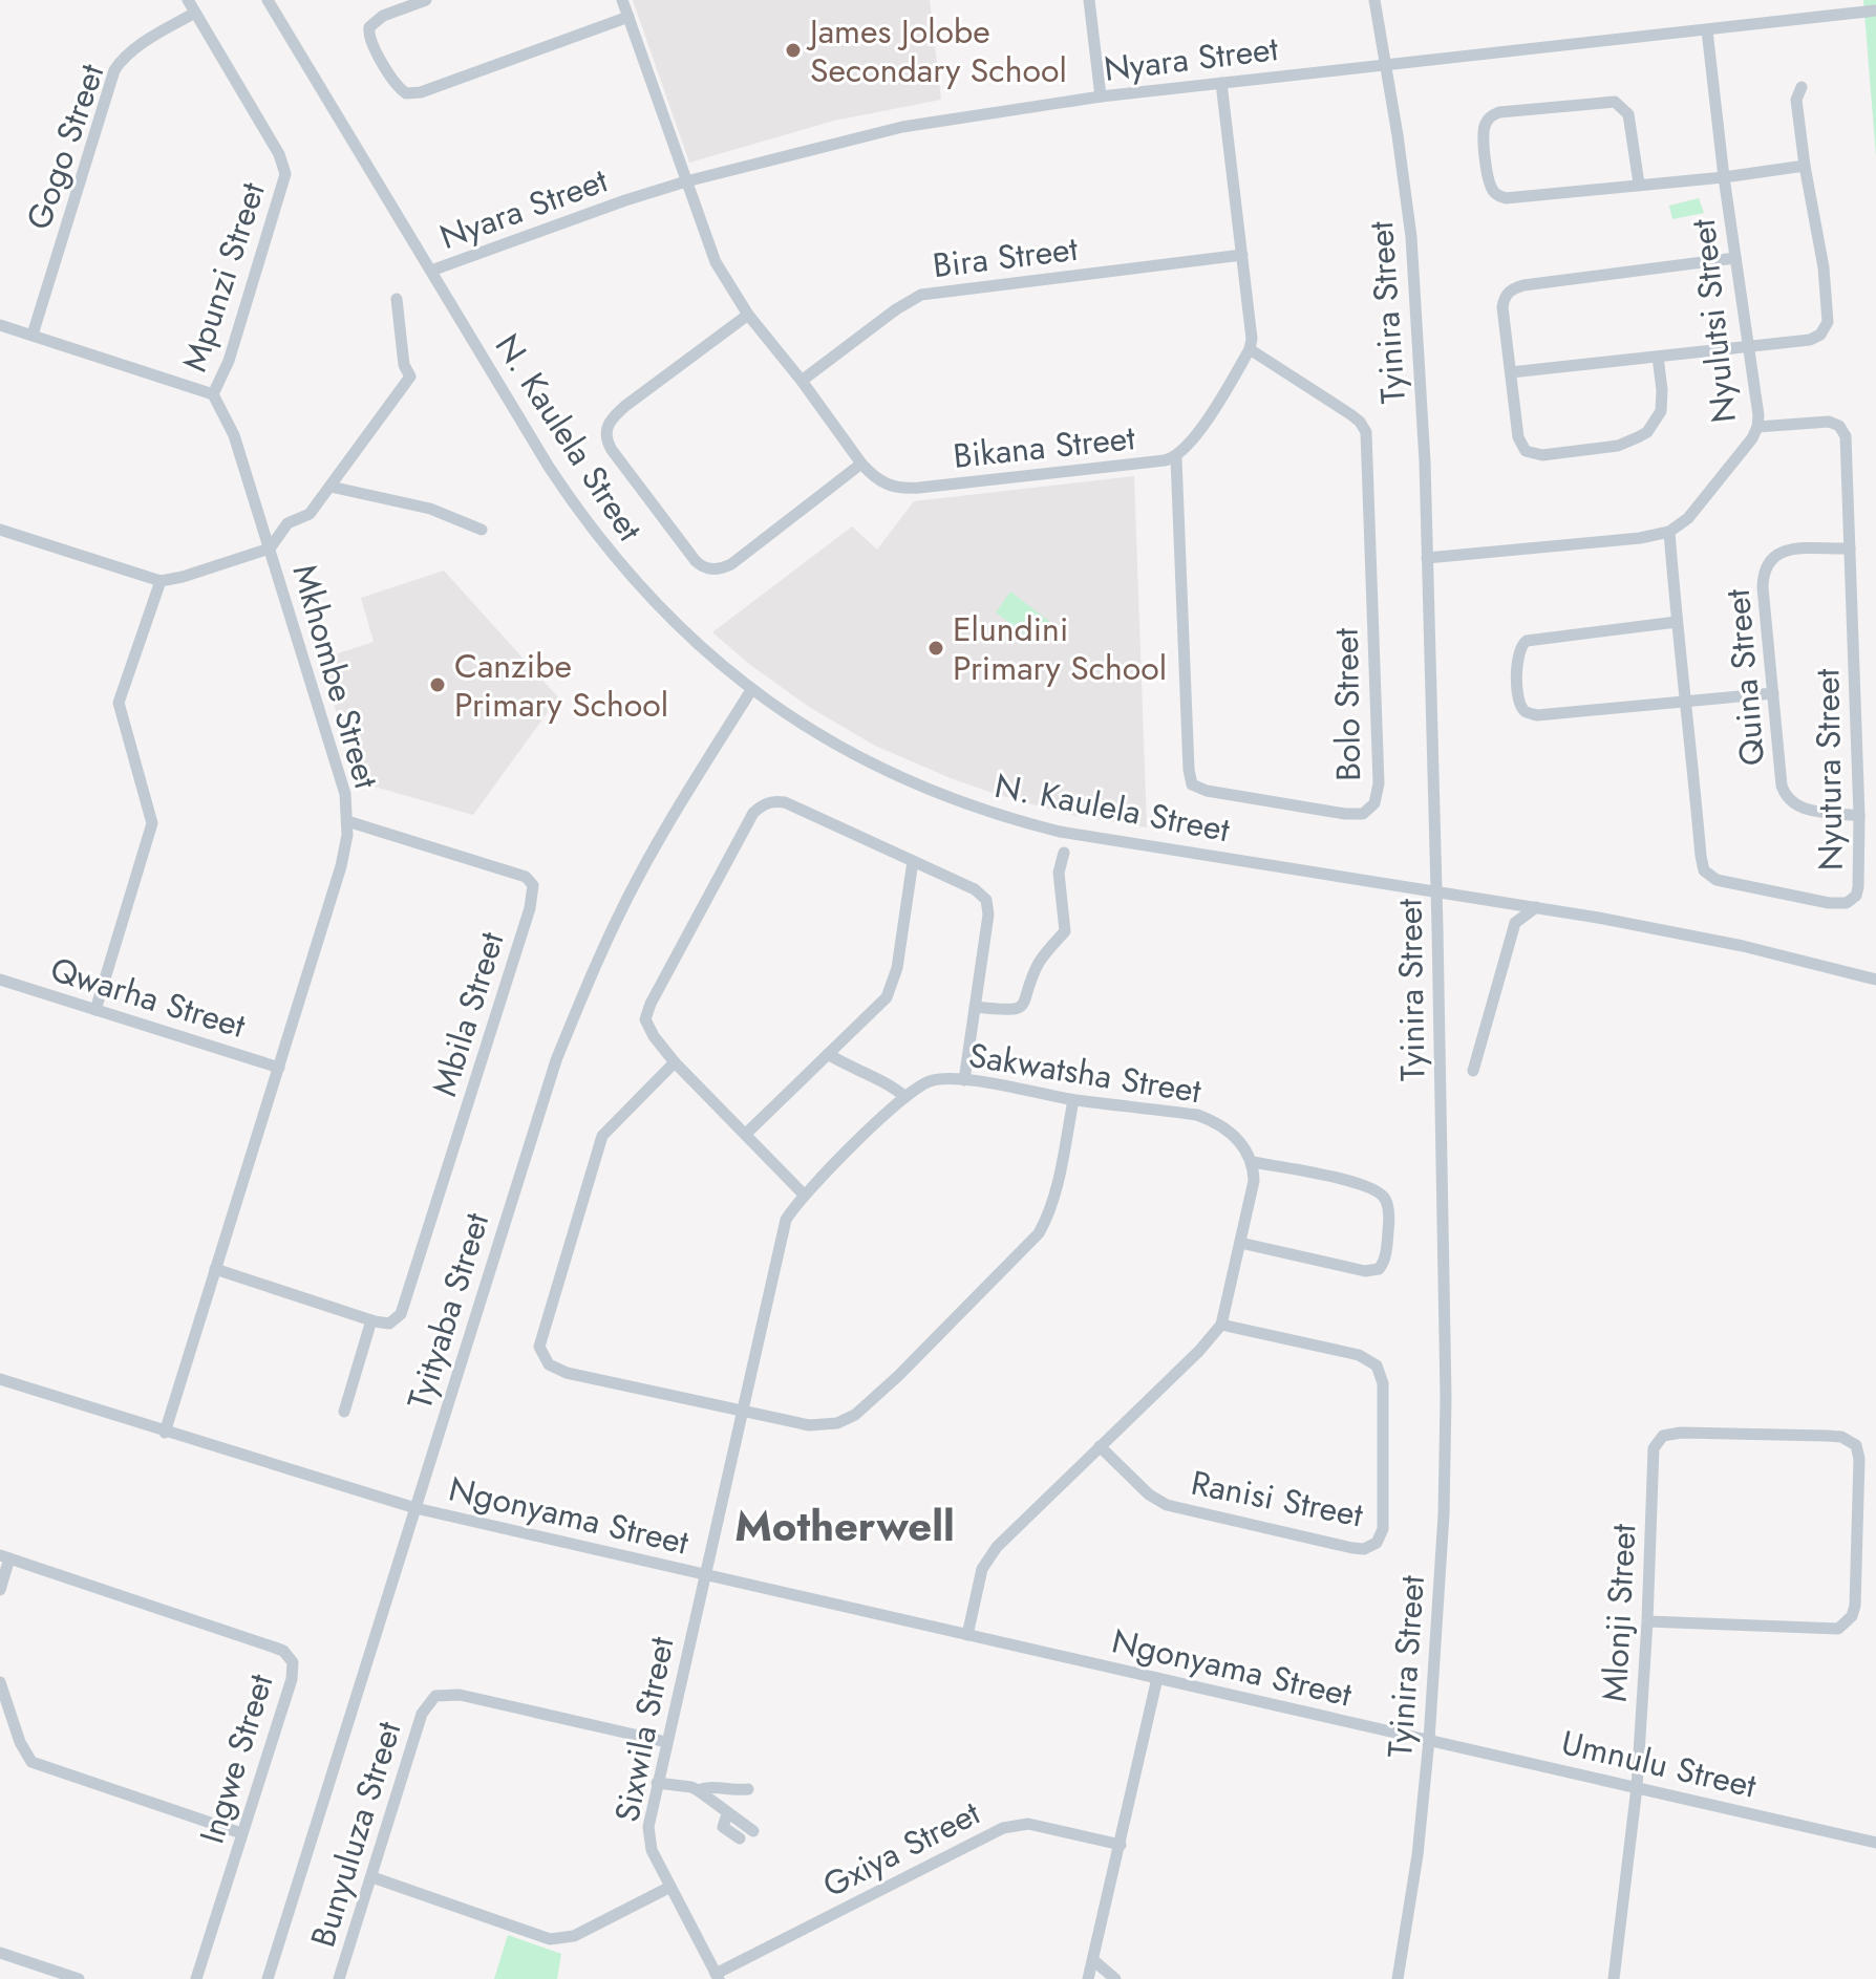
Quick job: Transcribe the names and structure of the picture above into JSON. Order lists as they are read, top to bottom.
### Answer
{
  "streets": {
    "street": [
      "Nyara Street",
      "Gogo Street",
      "Bira Street",
      "Mpunzi Street",
      "Tyinira Street",
      "Nyulutsi Street",
      "N. Kaulela Street",
      "Bikana Street",
      "Mkhombe Street",
      "Quina Street",
      "Bolo Street",
      "Nyutura Street",
      "Qwarha Street",
      "Mbila Street",
      "Sakwatsha Street",
      "Tyityaba Street",
      "Ranisi Street",
      "Ngonyama Street",
      "Mlonji Street",
      "Sixwila Street",
      "Ingwe Street",
      "Umnulu Street",
      "Bunyuluza Street",
      "Gxiya Street"
    ]
  },
  "crossings": [
    ["Nyara Street", "Tyinira Street"],
    ["Nyara Street", "Nyulutsi Street"],
    ["Nyara Street", "N. Kaulela Street"],
    ["Nyara Street", "Bikana Street"],
    ["Gogo Street", "Mpunzi Street"],
    ["Bira Street", "Bikana Street"],
    ["Mpunzi Street", "Mkhombe Street"],
    ["Tyinira Street", "N. Kaulela Street"],
    ["Tyinira Street", "Ngonyama Street"],
    ["Tyinira Street", "Umnulu Street"],
    ["Nyulutsi Street", "Nyutura Street"],
    ["N. Kaulela Street", "Tyityaba Street"],
    ["Bikana Street", "Bolo Street"],
    ["Mkhombe Street", "Qwarha Street"],
    ["Mkhombe Street", "Mbila Street"],
    ["Mkhombe Street", "Ngonyama Street"],
    ["Quina Street", "Nyutura Street"],
    ["Sakwatsha Street", "Ngonyama Street"],
    ["Sakwatsha Street", "Sixwila Street"],
    ["Tyityaba Street", "Ngonyama Street"],
    ["Ngonyama Street", "Sixwila Street"],
    ["Ngonyama Street", "Umnulu Street"],
    ["Mlonji Street", "Umnulu Street"],
    ["Sixwila Street", "Bunyuluza Street"],
    ["Sixwila Street", "Gxiya Street"]
  ],
  "districts": ["Motherwell"],
  "places": ["James Jolobe Secondary School", "Elundini Primary School", "Canzibe Primary School"]
}
